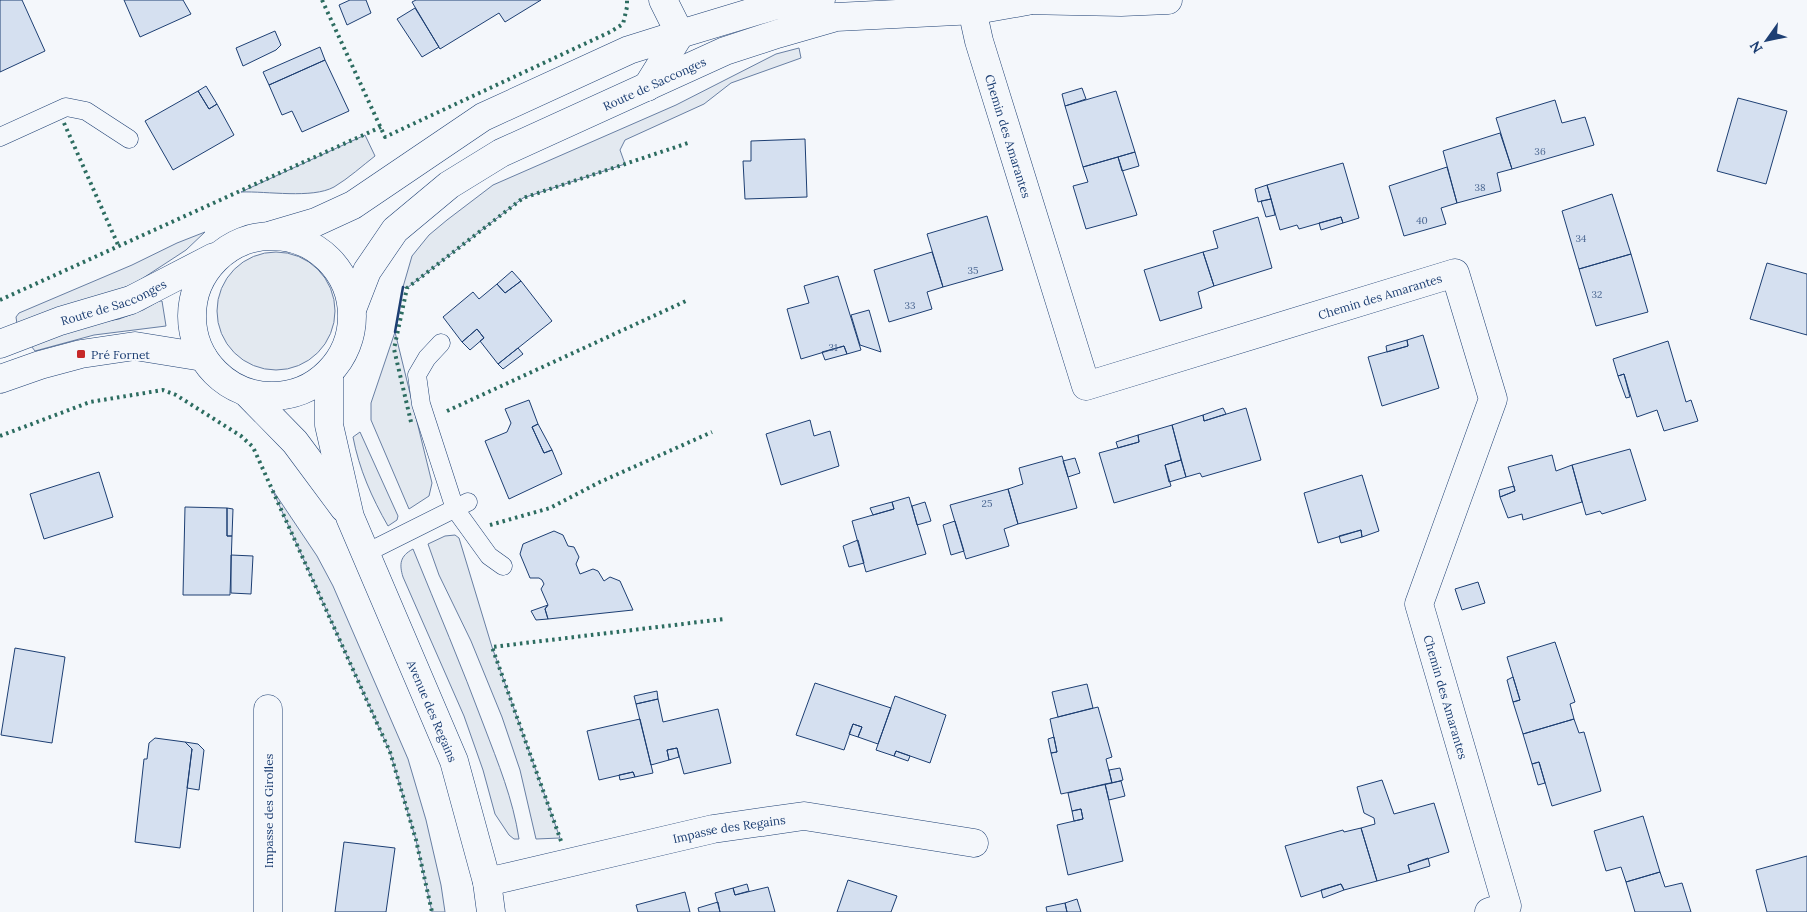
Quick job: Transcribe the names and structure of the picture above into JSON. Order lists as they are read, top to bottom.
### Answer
{
  "streets": {
    "street": [
      "Route de Sacconges",
      "Chemin des Amarantes",
      "Avenue des Regains",
      "Impasse des Girolles",
      "Impasse des Regains"
    ]
  },
  "crossings": [
    ["Route de Sacconges", "Chemin des Amarantes"],
    ["Route de Sacconges", "Avenue des Regains"],
    ["Avenue des Regains", "Impasse des Regains"]
  ],
  "places": {
    "transit": ["Pré Fornet"]
  },
  "house_numbers": [
    "36",
    "38",
    "40",
    "34",
    "35",
    "32",
    "33",
    "31",
    "25"
  ],
  "north": "bottom left"
}
